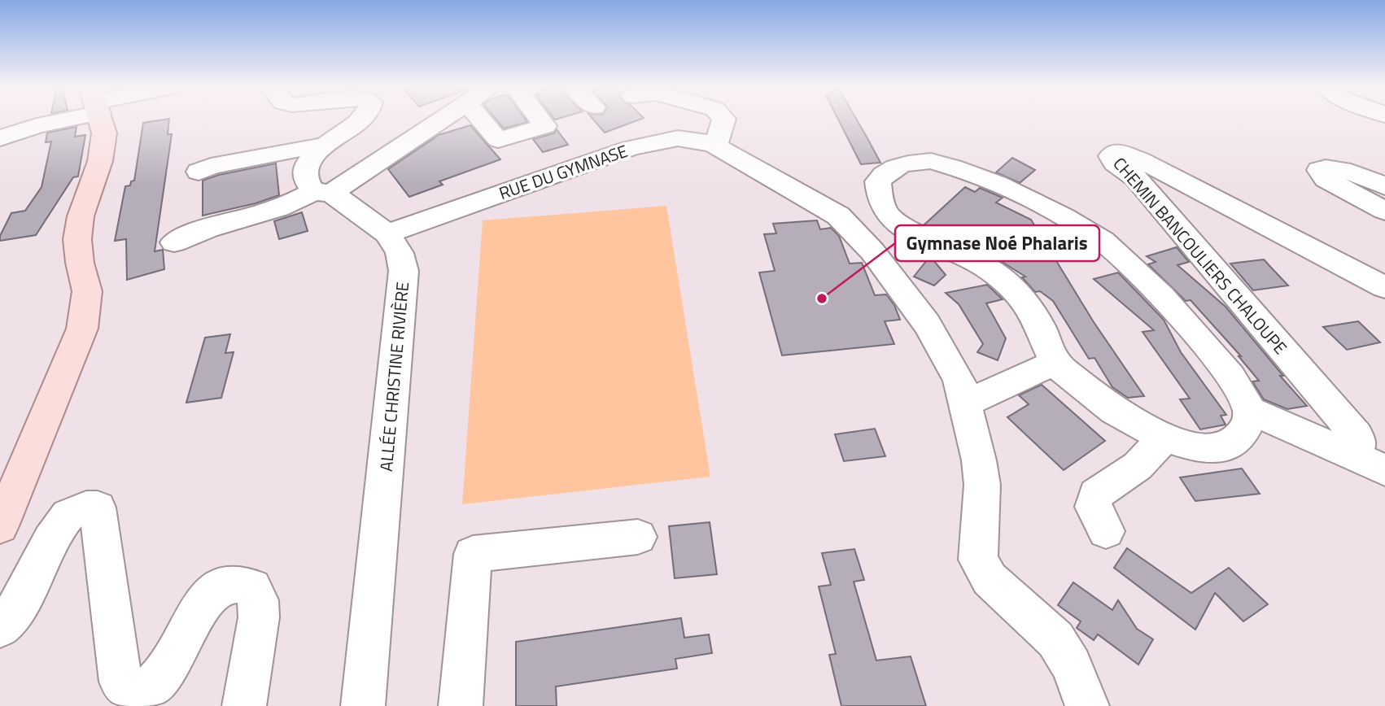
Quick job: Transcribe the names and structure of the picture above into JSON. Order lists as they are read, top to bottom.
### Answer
{
  "streets": {
    "street": ["RUE DU GYMNASE", "CHEMIN BANCOULIERS CHALOUPE", "ALLÉE CHRISTINE RIVIÈRE"]
  },
  "crossings": [
    ["RUE DU GYMNASE", "ALLÉE CHRISTINE RIVIÈRE"]
  ],
  "places": ["Gymnase Noé Phalaris"]
}
